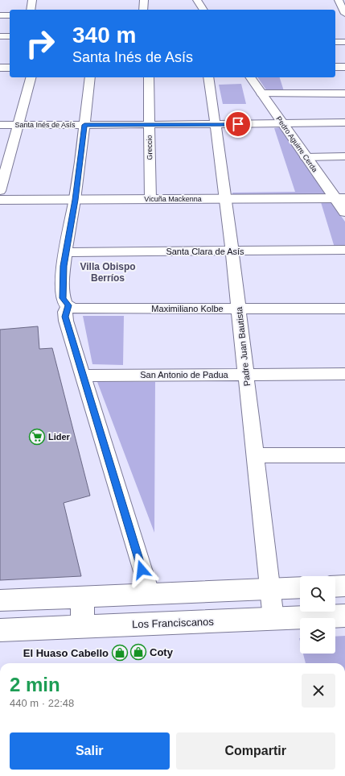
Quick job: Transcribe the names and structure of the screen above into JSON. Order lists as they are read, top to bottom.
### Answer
{
  "streets": {
    "street": [
      "Santa Inés de Asís",
      "Pedro Aguirre Cerda",
      "Greccio",
      "Vicuña Mackenna",
      "Santa Clara de Asís",
      "Maximiliano Kolbe",
      "Padre Juan Bautista",
      "San Antonio de Padua",
      "Los Franciscanos"
    ]
  },
  "crossings": [
    ["Santa Inés de Asís", "Pedro Aguirre Cerda"],
    ["Santa Inés de Asís", "Greccio"],
    ["Santa Inés de Asís", "Padre Juan Bautista"],
    ["Pedro Aguirre Cerda", "Vicuña Mackenna"],
    ["Greccio", "Vicuña Mackenna"],
    ["Vicuña Mackenna", "Padre Juan Bautista"],
    ["Santa Clara de Asís", "Padre Juan Bautista"],
    ["Maximiliano Kolbe", "Padre Juan Bautista"],
    ["Padre Juan Bautista", "San Antonio de Padua"],
    ["Padre Juan Bautista", "Los Franciscanos"]
  ],
  "districts": ["Villa Obispo Berríos"],
  "places": {
    "supermarket": ["Lider"],
    "shop": ["Coty", "El Huaso Cabello"]
  },
  "page": {
    "turn": ["340 m", "Santa Inés de Asís"],
    "heading": ["2 min", "440 m · 22:48"],
    "buttons": ["Salir", "Compartir"]
  }
}
